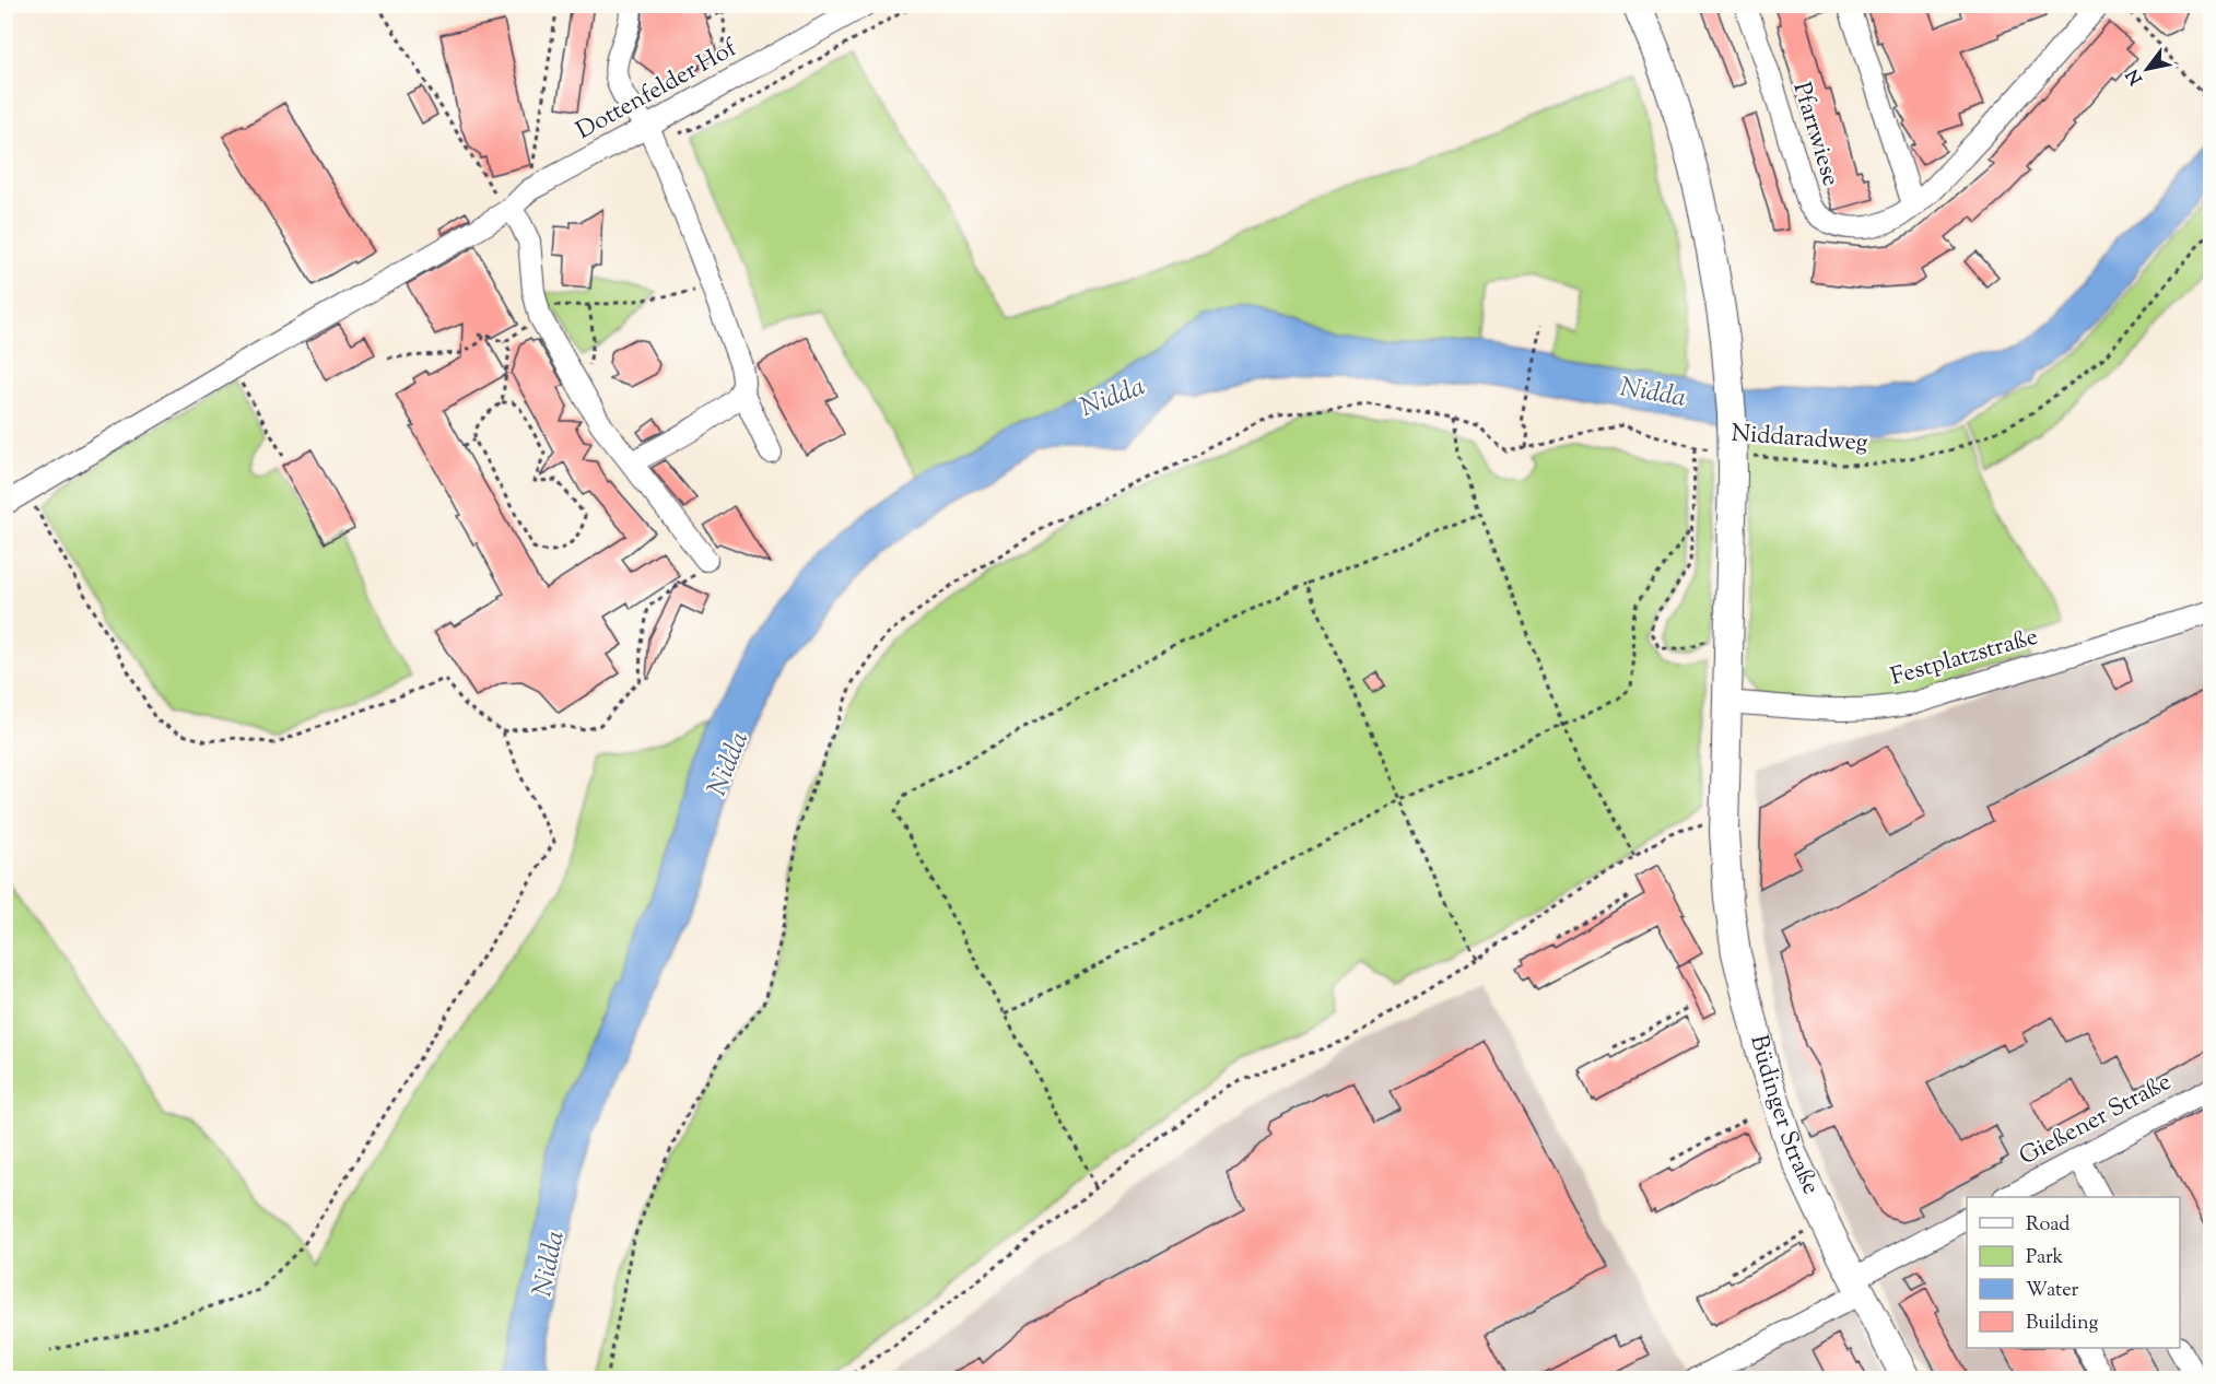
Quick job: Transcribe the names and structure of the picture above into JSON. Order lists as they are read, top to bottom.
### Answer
{
  "streets": {
    "main road": ["Büdinger Straße"],
    "street": [
      "Dottenfelder Hof",
      "Pfarrwiese",
      "Festplatzstraße",
      "Gießener Straße"
    ],
    "path": ["Niddaradweg"]
  },
  "crossings": [
    ["Niddaradweg", "Büdinger Straße"],
    ["Festplatzstraße", "Büdinger Straße"]
  ],
  "water": ["Nidda"],
  "legend": [
    "Road",
    "Park",
    "Water",
    "Building"
  ],
  "north": "bottom left"
}
